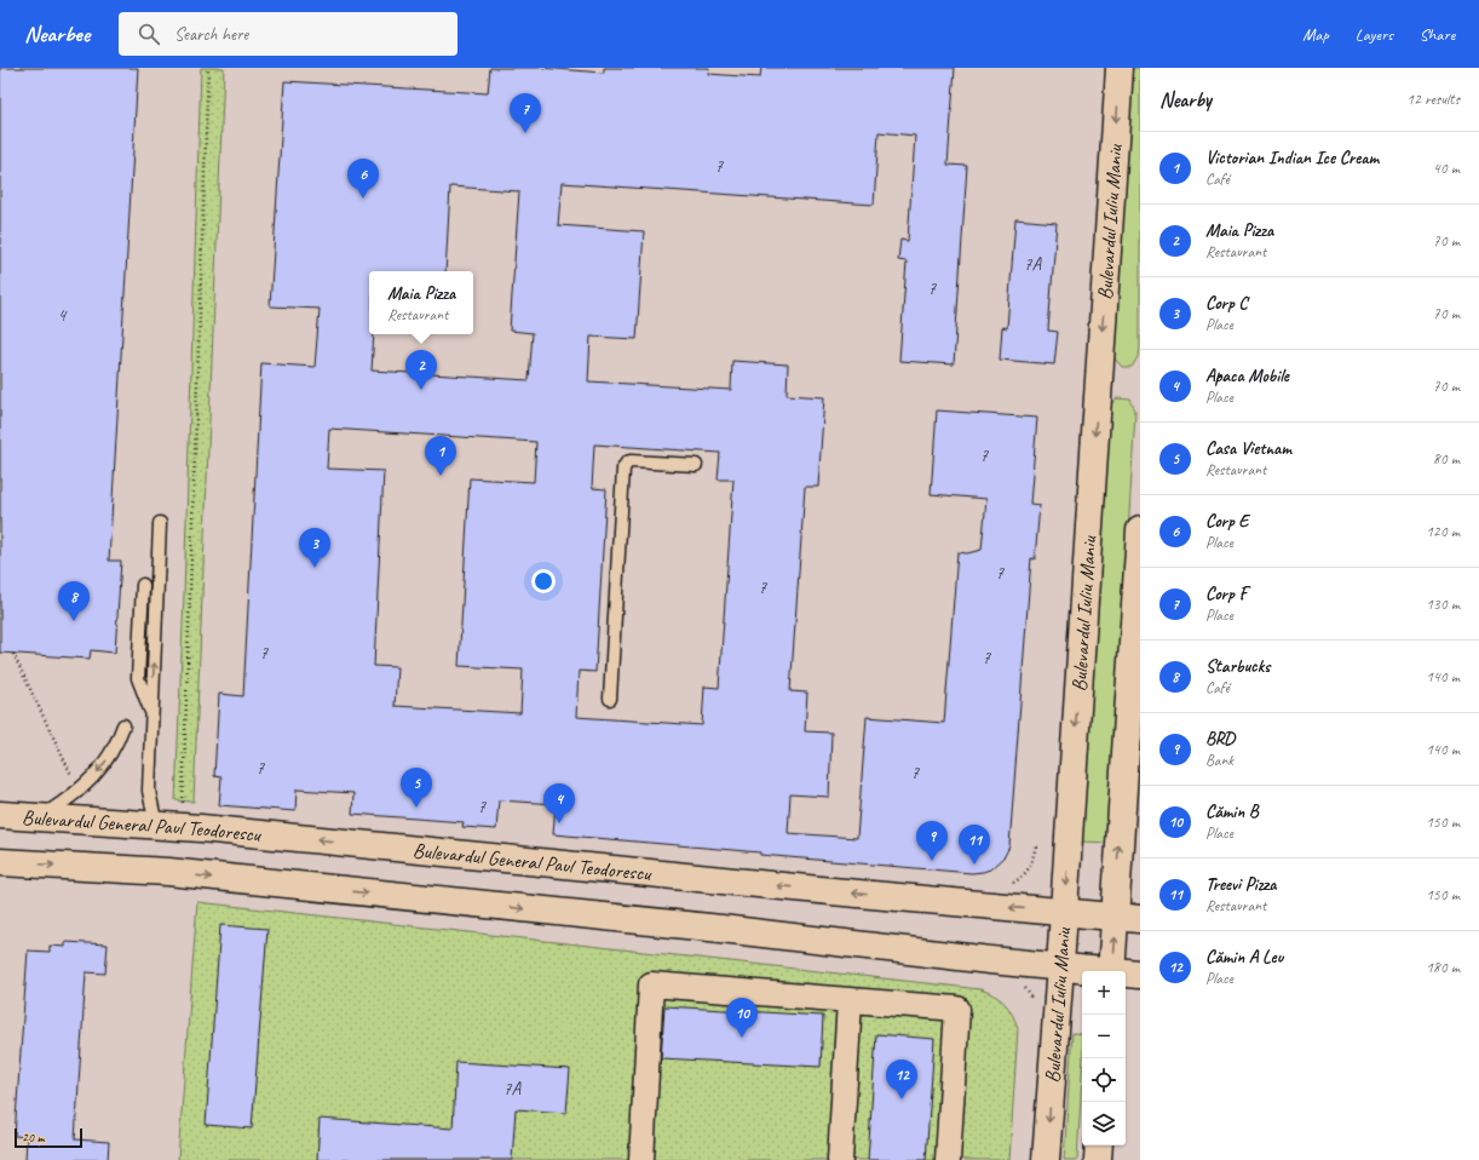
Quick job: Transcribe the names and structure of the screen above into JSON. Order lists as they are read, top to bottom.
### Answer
{
  "streets": {
    "main road": ["Bulevardul Iuliu Maniu", "Bulevardul General Paul Teodorescu"]
  },
  "crossings": [
    ["Bulevardul Iuliu Maniu", "Bulevardul General Paul Teodorescu"]
  ],
  "house_numbers": [
    "7",
    "7A",
    "7",
    "4",
    "7",
    "7",
    "7",
    "7",
    "7",
    "7",
    "7",
    "7",
    "7A"
  ],
  "scale_bar": "20 m",
  "page": {
    "header": "Nearbee",
    "search": "Search here",
    "nav": ["Map", "Layers", "Share"],
    "heading": ["Nearby", "12 results"],
    "pins": [
      "7",
      "6",
      "2",
      "1",
      "3",
      "8",
      "5",
      "4",
      "9",
      "11",
      "10",
      "12"
    ],
    "list": [
      {
        "mark": "1",
        "name": "Victorian Indian Ice Cream",
        "note": "Café",
        "value": "40 m"
      },
      {
        "mark": "2",
        "name": "Maia Pizza",
        "note": "Restaurant",
        "value": "70 m"
      },
      {
        "mark": "3",
        "name": "Corp C",
        "note": "Place",
        "value": "70 m"
      },
      {
        "mark": "4",
        "name": "Apaca Mobile",
        "note": "Place",
        "value": "70 m"
      },
      {
        "mark": "5",
        "name": "Casa Vietnam",
        "note": "Restaurant",
        "value": "80 m"
      },
      {
        "mark": "6",
        "name": "Corp E",
        "note": "Place",
        "value": "120 m"
      },
      {
        "mark": "7",
        "name": "Corp F",
        "note": "Place",
        "value": "130 m"
      },
      {
        "mark": "8",
        "name": "Starbucks",
        "note": "Café",
        "value": "140 m"
      },
      {
        "mark": "9",
        "name": "BRD",
        "note": "Bank",
        "value": "140 m"
      },
      {
        "mark": "10",
        "name": "Cămin B",
        "note": "Place",
        "value": "150 m"
      },
      {
        "mark": "11",
        "name": "Treevi Pizza",
        "note": "Restaurant",
        "value": "150 m"
      },
      {
        "mark": "12",
        "name": "Cămin A Leu",
        "note": "Place",
        "value": "180 m"
      }
    ],
    "popup": ["Maia Pizza", "Restaurant"],
    "map_buttons": ["+", "−"],
    "scale": "20 m"
  }
}
